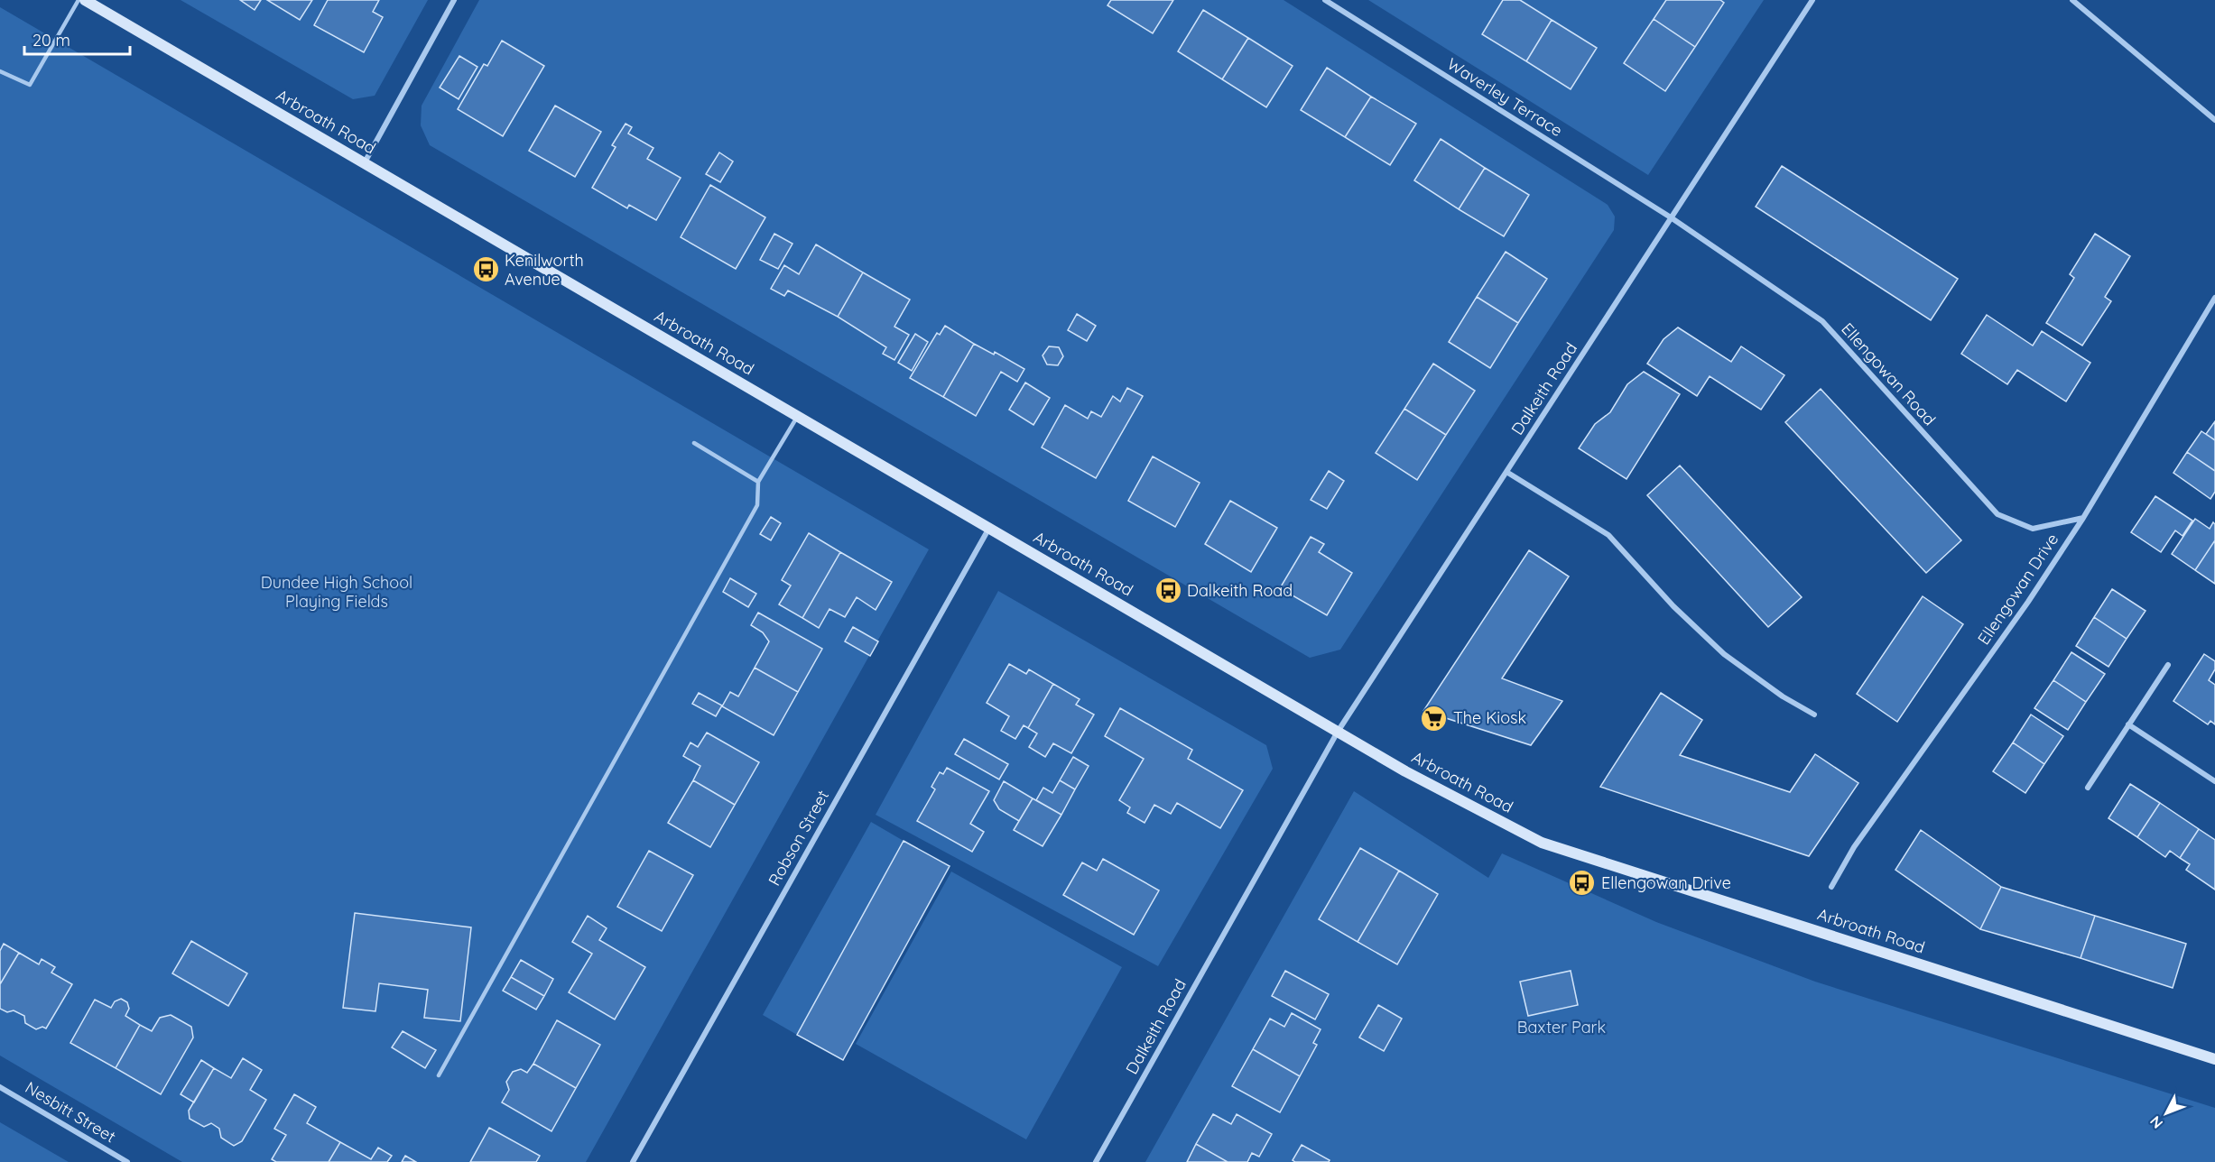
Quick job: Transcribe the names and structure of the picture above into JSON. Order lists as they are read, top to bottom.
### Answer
{
  "streets": {
    "main road": ["Arbroath Road"],
    "street": [
      "Waverley Terrace",
      "Ellengowan Road",
      "Dalkeith Road",
      "Ellengowan Drive",
      "Robson Street",
      "Nesbitt Street"
    ]
  },
  "crossings": [
    ["Waverley Terrace", "Ellengowan Road"],
    ["Waverley Terrace", "Dalkeith Road"],
    ["Arbroath Road", "Dalkeith Road"],
    ["Arbroath Road", "Robson Street"],
    ["Ellengowan Road", "Dalkeith Road"],
    ["Ellengowan Road", "Ellengowan Drive"]
  ],
  "parks": ["Dundee High School Playing Fields", "Baxter Park"],
  "places": {
    "bus stop": ["Kenilworth Avenue", "Dalkeith Road", "Ellengowan Drive"],
    "supermarket": ["The Kiosk"]
  },
  "scale_bar": "20 m",
  "north": "bottom left"
}
